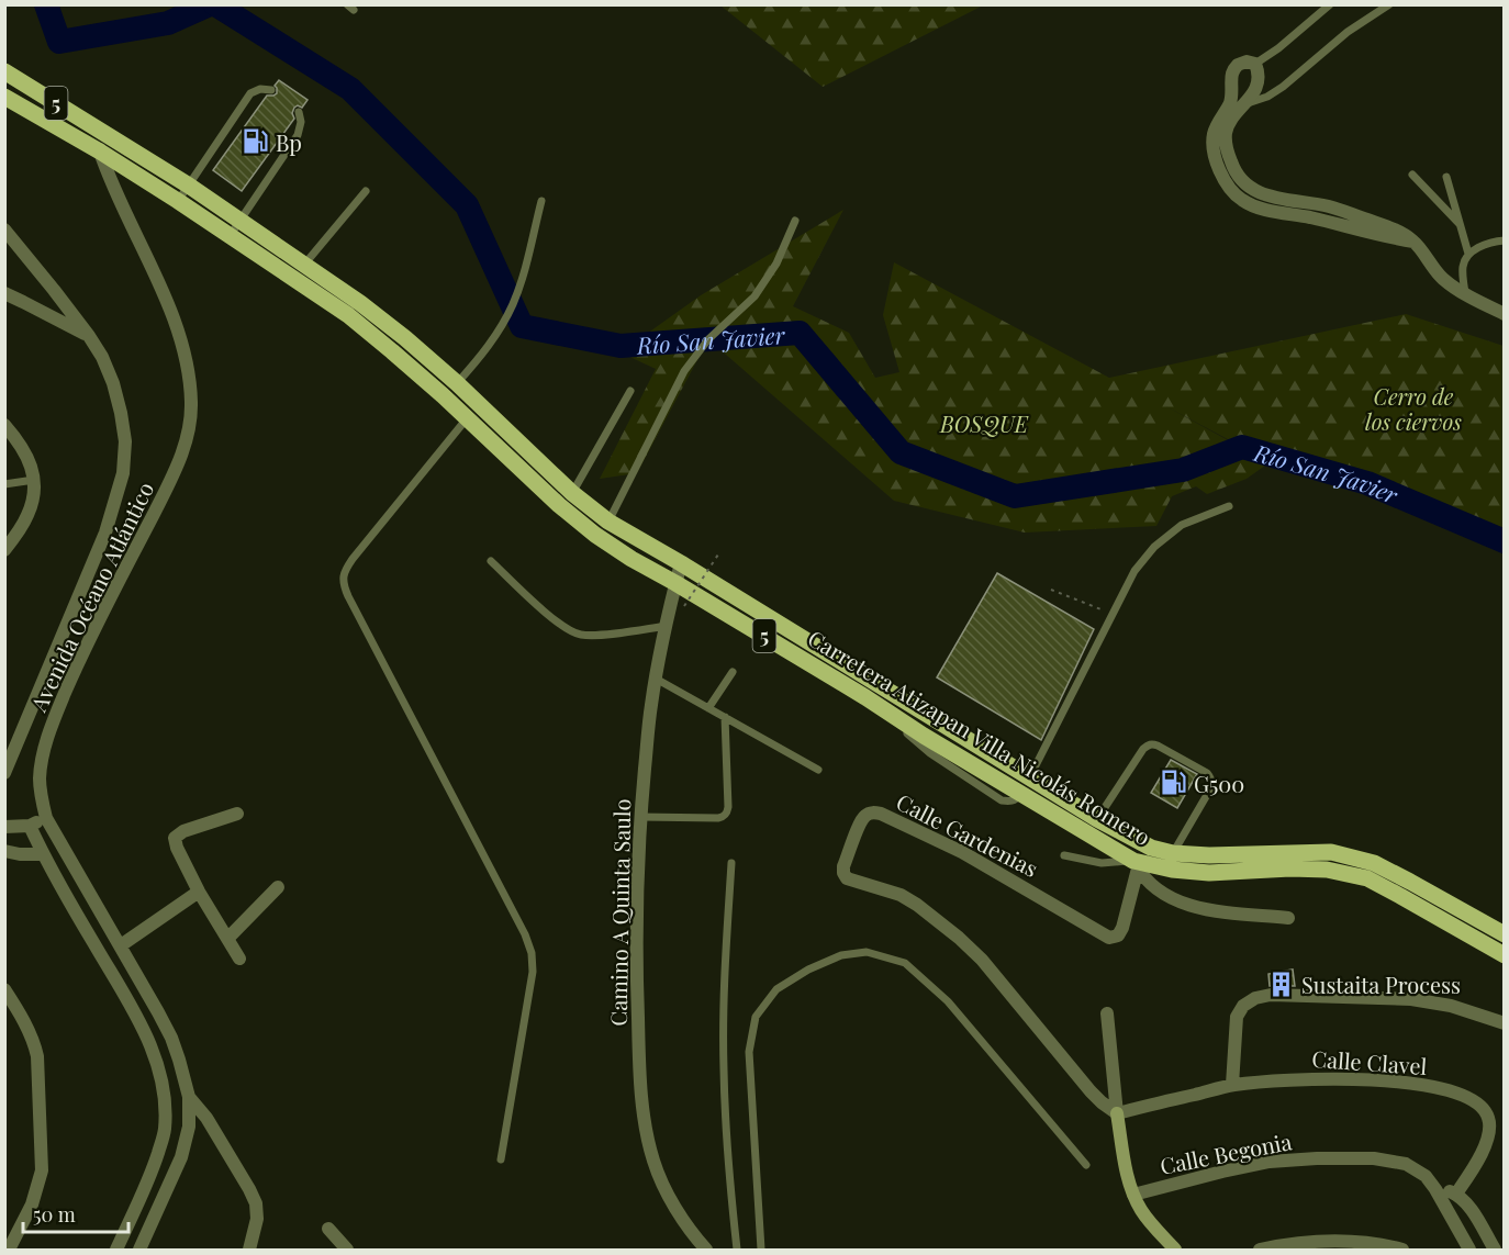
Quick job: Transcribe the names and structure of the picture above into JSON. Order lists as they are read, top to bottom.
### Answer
{
  "streets": {
    "main road": ["5", "Carretera Atizapan Villa Nicolás Romero"],
    "street": [
      "Avenida Océano Atlántico",
      "Calle Gardenias",
      "Camino A Quinta Saulo",
      "Calle Clavel",
      "Calle Begonia"
    ]
  },
  "crossings": [
    ["5", "Avenida Océano Atlántico"],
    ["5", "Carretera Atizapan Villa Nicolás Romero"],
    ["Avenida Océano Atlántico", "Carretera Atizapan Villa Nicolás Romero"],
    ["Carretera Atizapan Villa Nicolás Romero", "Calle Gardenias"],
    ["Carretera Atizapan Villa Nicolás Romero", "Camino A Quinta Saulo"],
    ["Calle Gardenias", "Calle Clavel"]
  ],
  "water": ["Río San Javier"],
  "parks": ["Cerro de los ciervos", "BOSQUE"],
  "places": {
    "fuel station": ["Bp", "G500"],
    "building": ["Sustaita Process"]
  },
  "scale_bar": "50 m"
}
